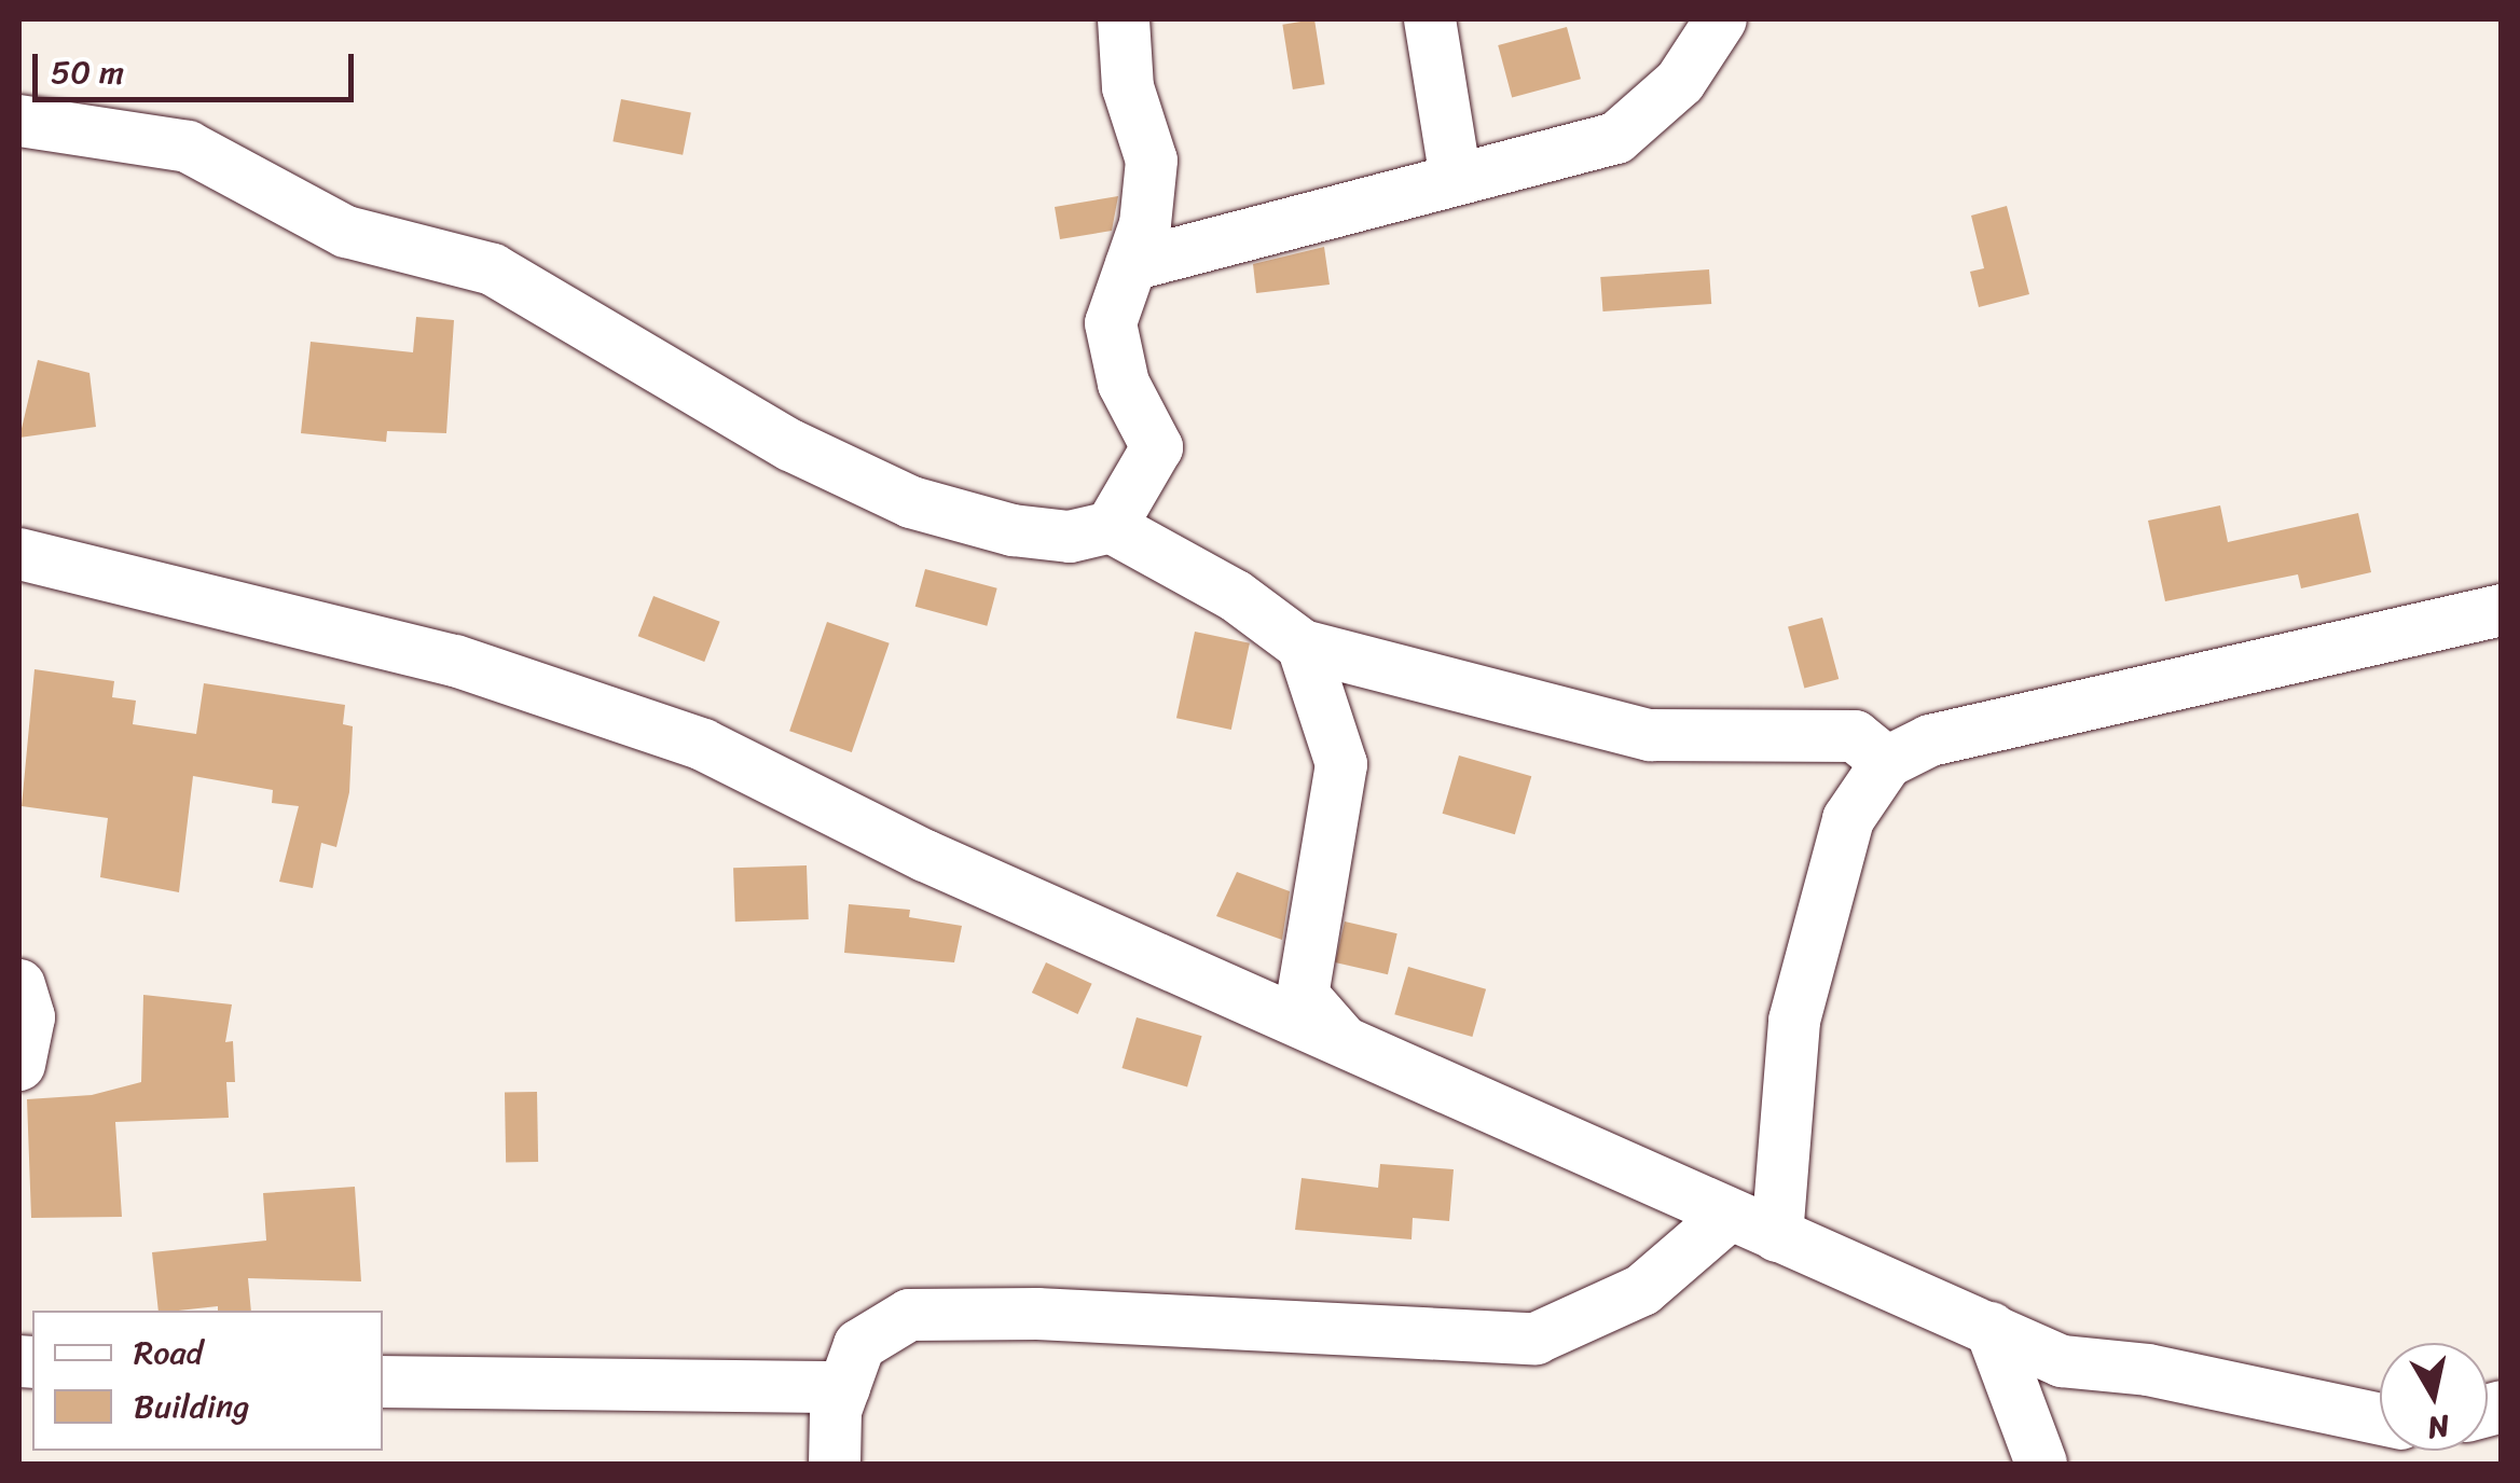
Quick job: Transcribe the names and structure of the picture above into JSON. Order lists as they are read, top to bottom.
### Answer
{
  "legend": ["Road", "Building"],
  "scale_bar": "50 m",
  "north": "bottom"
}
